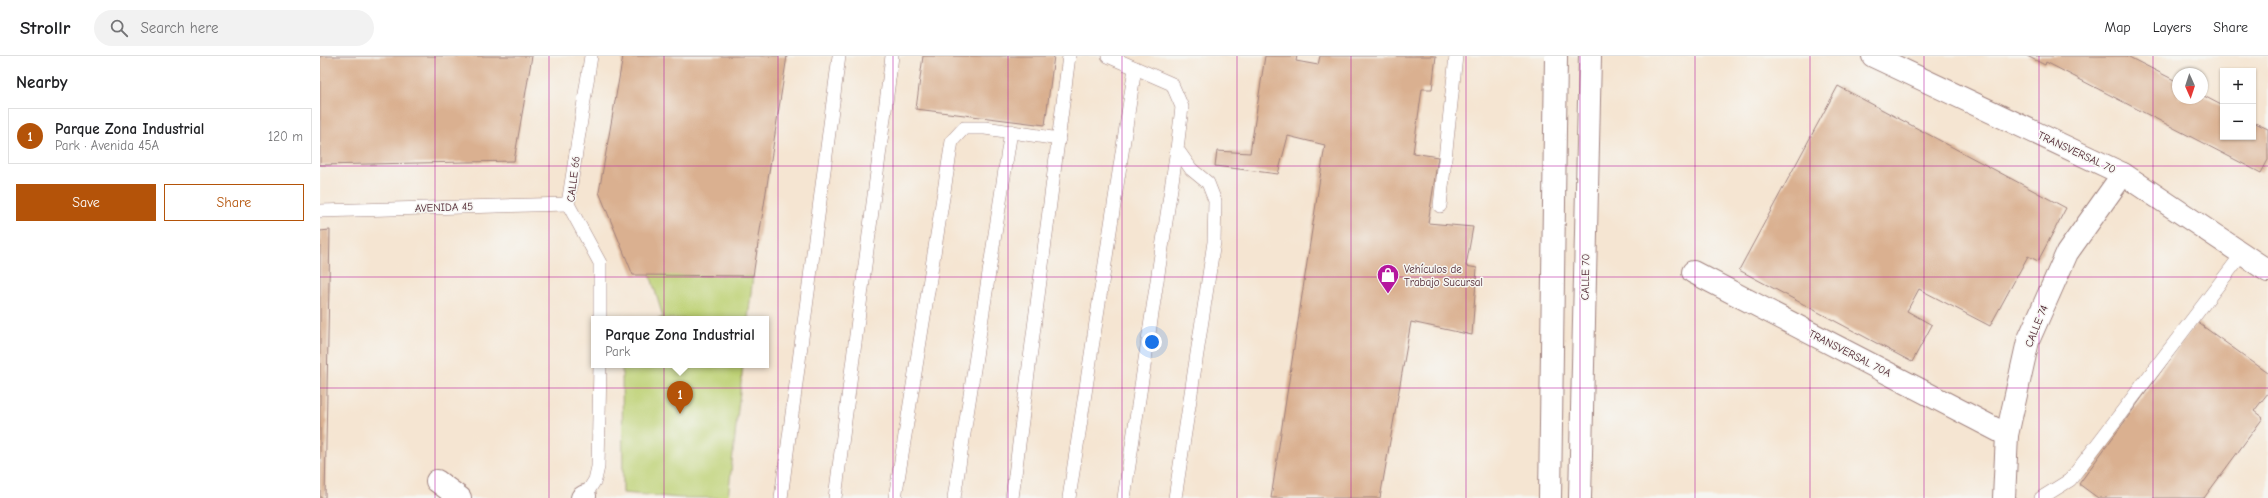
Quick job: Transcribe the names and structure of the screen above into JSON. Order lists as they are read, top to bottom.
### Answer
{
  "streets": {
    "street": [
      "TRANSVERSAL 70",
      "CALLE 70",
      "CALLE 74",
      "TRANSVERSAL 70A"
    ],
    "lane": ["CALLE 66", "AVENIDA 45"]
  },
  "crossings": [
    ["TRANSVERSAL 70", "CALLE 74"],
    ["CALLE 66", "AVENIDA 45"],
    ["CALLE 74", "TRANSVERSAL 70A"]
  ],
  "places": {
    "shop": ["Vehículos de Trabajo Sucursal"]
  },
  "north": "bottom",
  "page": {
    "header": "Strollr",
    "search": "Search here",
    "nav": ["Map", "Layers", "Share"],
    "heading": "Nearby",
    "map_buttons": ["+", "−"],
    "list": [
      {
        "mark": "1",
        "name": "Parque Zona Industrial",
        "note": "Park · Avenida 45A",
        "value": "120 m"
      }
    ],
    "buttons": ["Save", "Share"],
    "popup": ["Parque Zona Industrial", "Park"],
    "pins": "1"
  }
}
